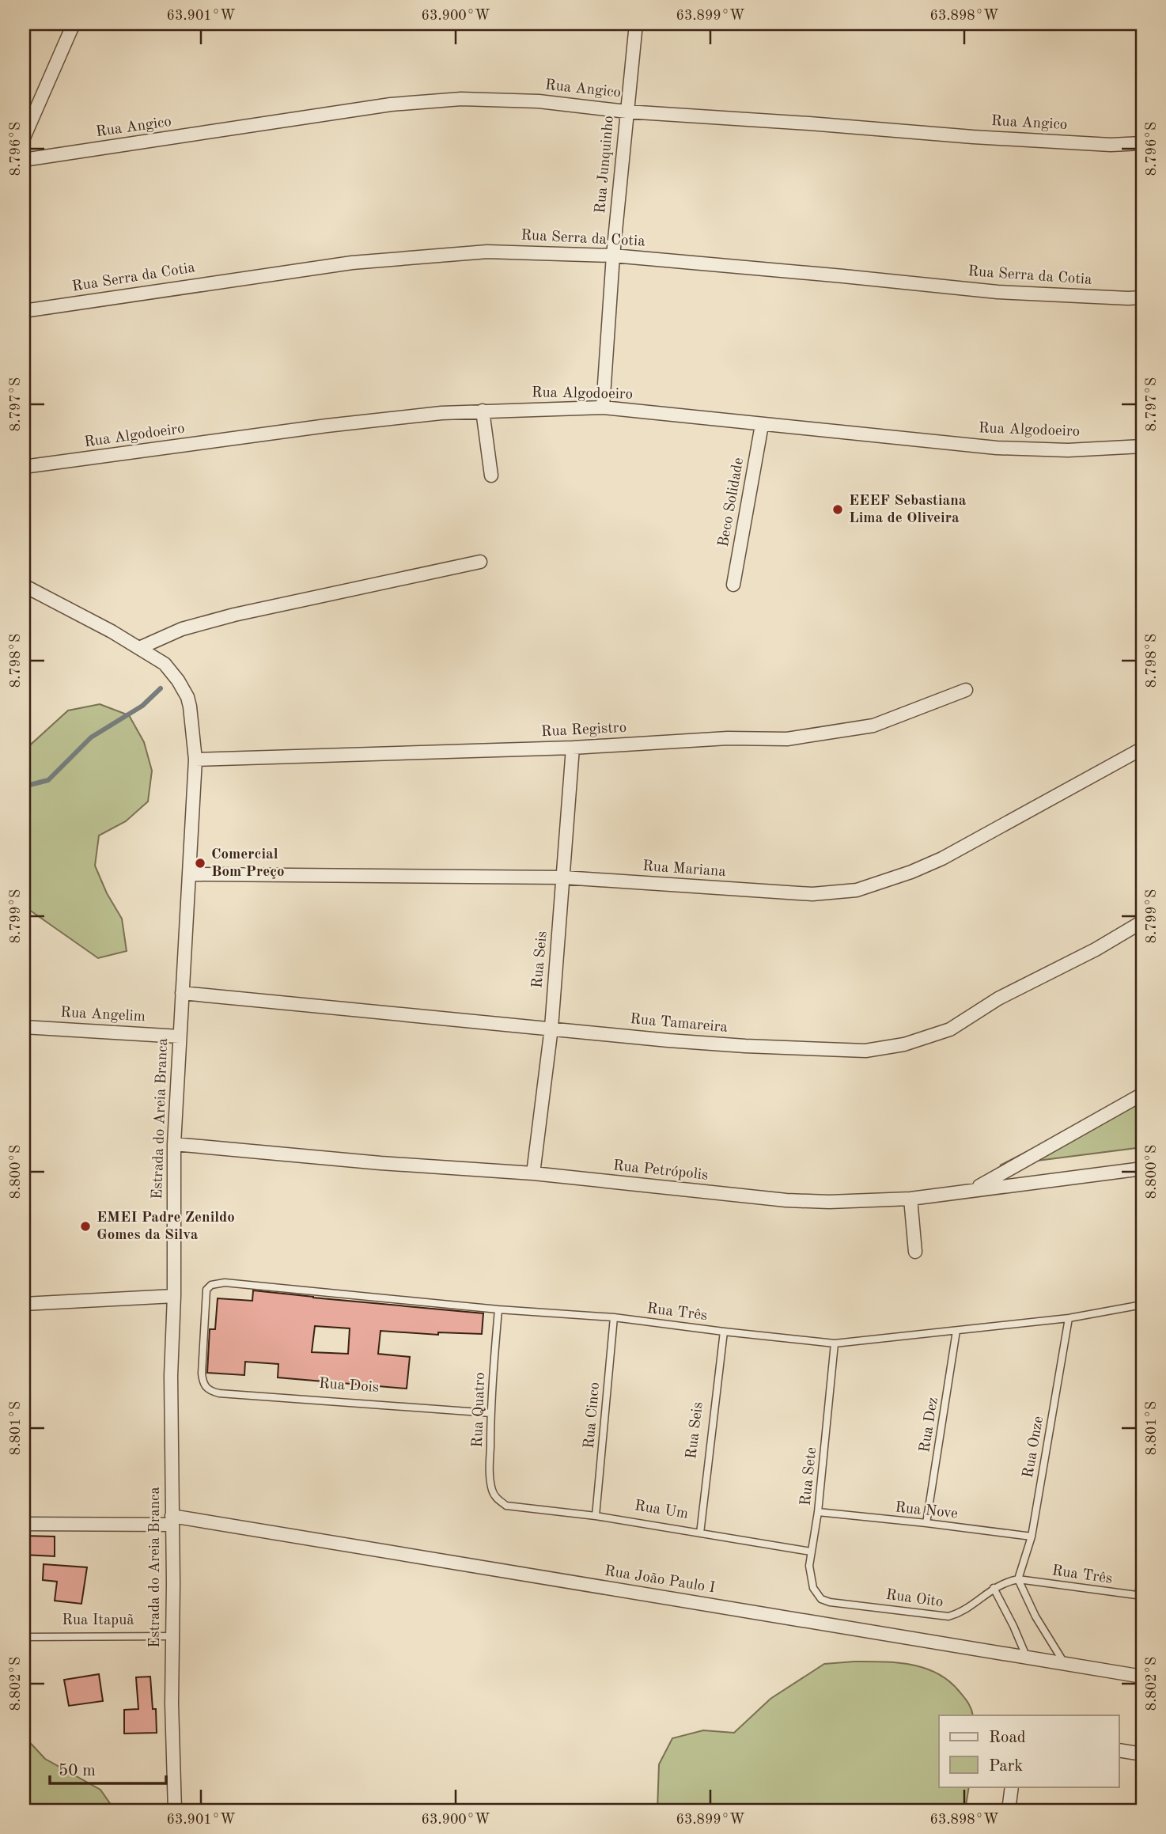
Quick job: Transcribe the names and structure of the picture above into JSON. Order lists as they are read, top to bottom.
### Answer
{
  "streets": {
    "street": [
      "Rua Angico",
      "Rua Junquinho",
      "Rua Serra da Cotia",
      "Rua Algodoeiro",
      "Beco Solidade",
      "Rua Registro",
      "Rua Mariana",
      "Rua Seis",
      "Rua Angelim",
      "Rua Tamareira",
      "Estrada do Areia Branca",
      "Rua Petrópolis",
      "Rua João Paulo I"
    ],
    "lane": [
      "Rua Três",
      "Rua Dois",
      "Rua Quatro",
      "Rua Cinco",
      "Rua Dez",
      "Rua Onze",
      "Rua Sete",
      "Rua Um",
      "Rua Nove",
      "Rua Oito",
      "Rua Itapuã"
    ]
  },
  "crossings": [
    ["Rua Angico", "Rua Junquinho"],
    ["Rua Junquinho", "Rua Serra da Cotia"],
    ["Rua Junquinho", "Rua Algodoeiro"],
    ["Rua Algodoeiro", "Beco Solidade"],
    ["Rua Registro", "Rua Seis"],
    ["Rua Registro", "Estrada do Areia Branca"],
    ["Rua Mariana", "Rua Seis"],
    ["Rua Mariana", "Estrada do Areia Branca"],
    ["Rua Seis", "Rua Tamareira"],
    ["Rua Seis", "Rua Petrópolis"],
    ["Rua Seis", "Rua Três"],
    ["Rua Seis", "Rua Um"],
    ["Rua Angelim", "Estrada do Areia Branca"],
    ["Rua Tamareira", "Estrada do Areia Branca"],
    ["Estrada do Areia Branca", "Rua Petrópolis"],
    ["Estrada do Areia Branca", "Rua João Paulo I"],
    ["Estrada do Areia Branca", "Rua Itapuã"],
    ["Rua Três", "Rua Dois"],
    ["Rua Três", "Rua Quatro"],
    ["Rua Três", "Rua Cinco"],
    ["Rua Três", "Rua Dez"],
    ["Rua Três", "Rua Onze"],
    ["Rua Três", "Rua Sete"],
    ["Rua Três", "Rua Oito"],
    ["Rua Dois", "Rua Quatro"],
    ["Rua Quatro", "Rua Um"],
    ["Rua Cinco", "Rua Um"],
    ["Rua Dez", "Rua Nove"],
    ["Rua Onze", "Rua Nove"],
    ["Rua Onze", "Rua Oito"],
    ["Rua Sete", "Rua Um"],
    ["Rua Sete", "Rua Nove"],
    ["Rua Sete", "Rua Oito"]
  ],
  "places": ["EEEF Sebastiana Lima de Oliveira", "Comercial Bom Preço", "EMEI Padre Zenildo Gomes da Silva"],
  "legend": ["Road", "Park"],
  "scale_bar": "50 m",
  "coordinates": [
    "63.901°W",
    "63.900°W",
    "63.899°W",
    "63.898°W",
    "8.796°S",
    "8.797°S",
    "8.798°S",
    "8.799°S",
    "8.800°S",
    "8.801°S",
    "8.802°S"
  ]
}
